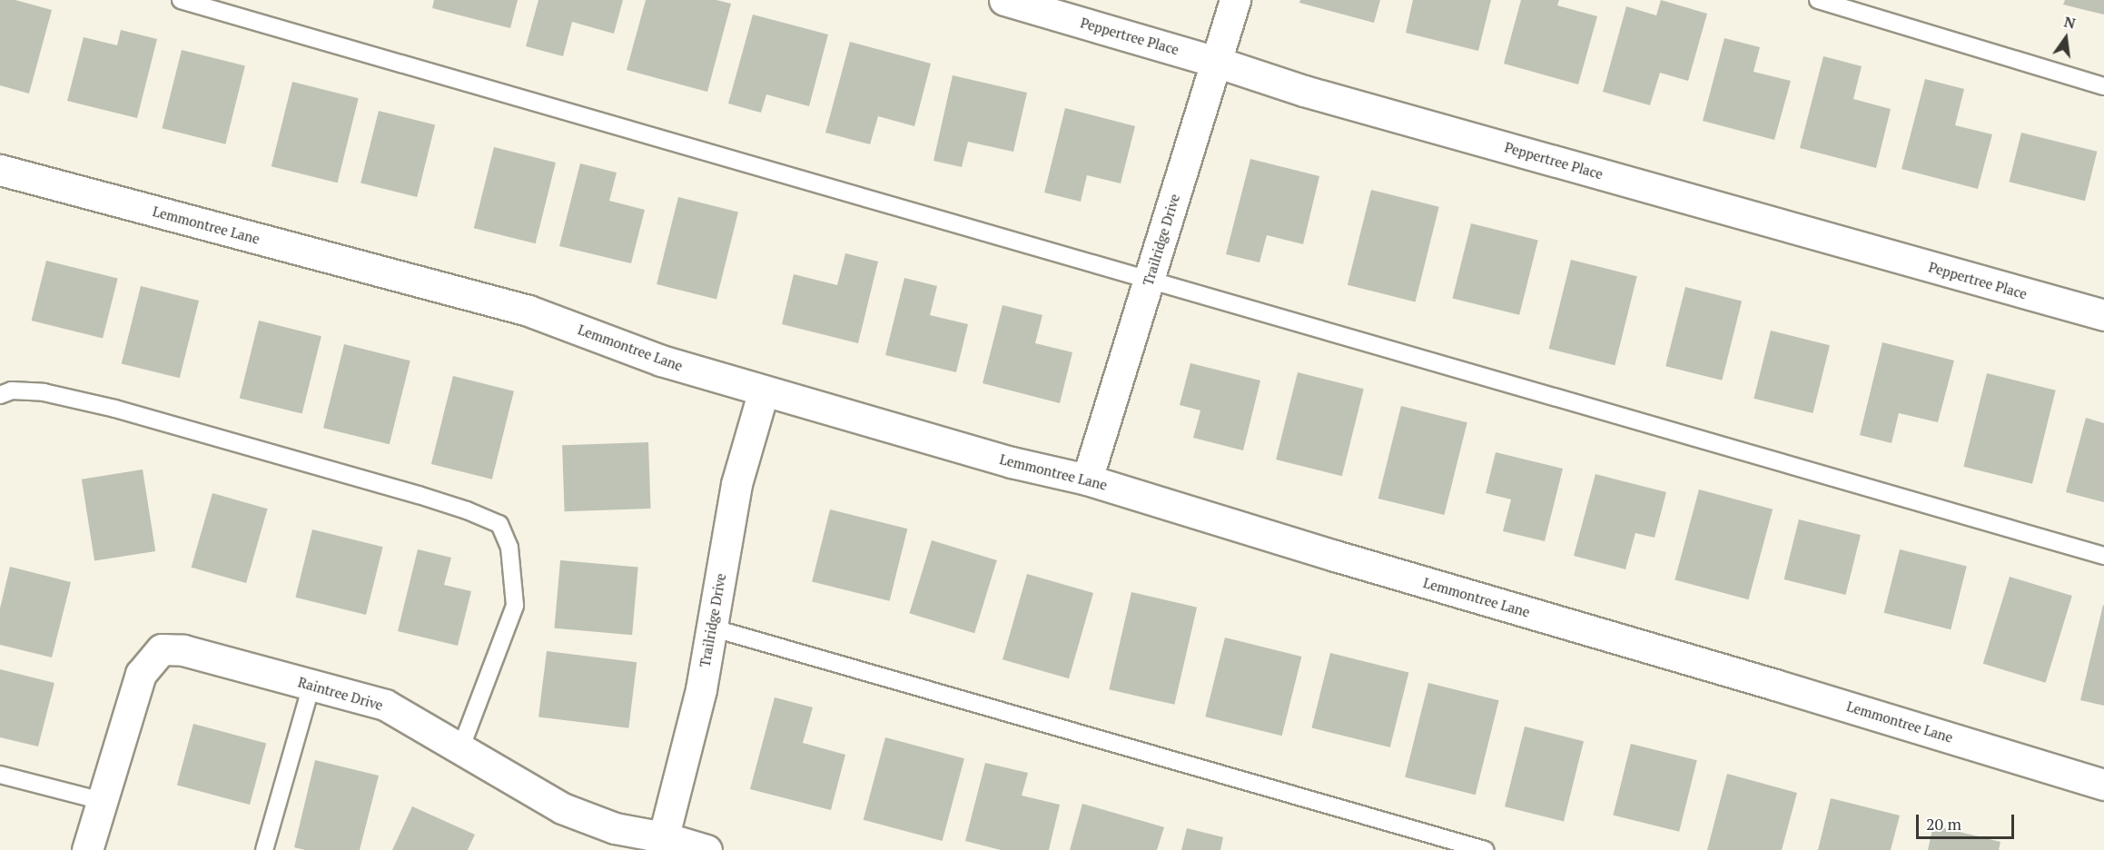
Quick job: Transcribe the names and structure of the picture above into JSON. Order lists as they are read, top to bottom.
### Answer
{
  "streets": {
    "street": [
      "Peppertree Place",
      "Lemmontree Lane",
      "Trailridge Drive",
      "Raintree Drive"
    ]
  },
  "crossings": [
    ["Peppertree Place", "Trailridge Drive"],
    ["Lemmontree Lane", "Trailridge Drive"],
    ["Trailridge Drive", "Raintree Drive"]
  ],
  "scale_bar": "20 m",
  "north": "top"
}
